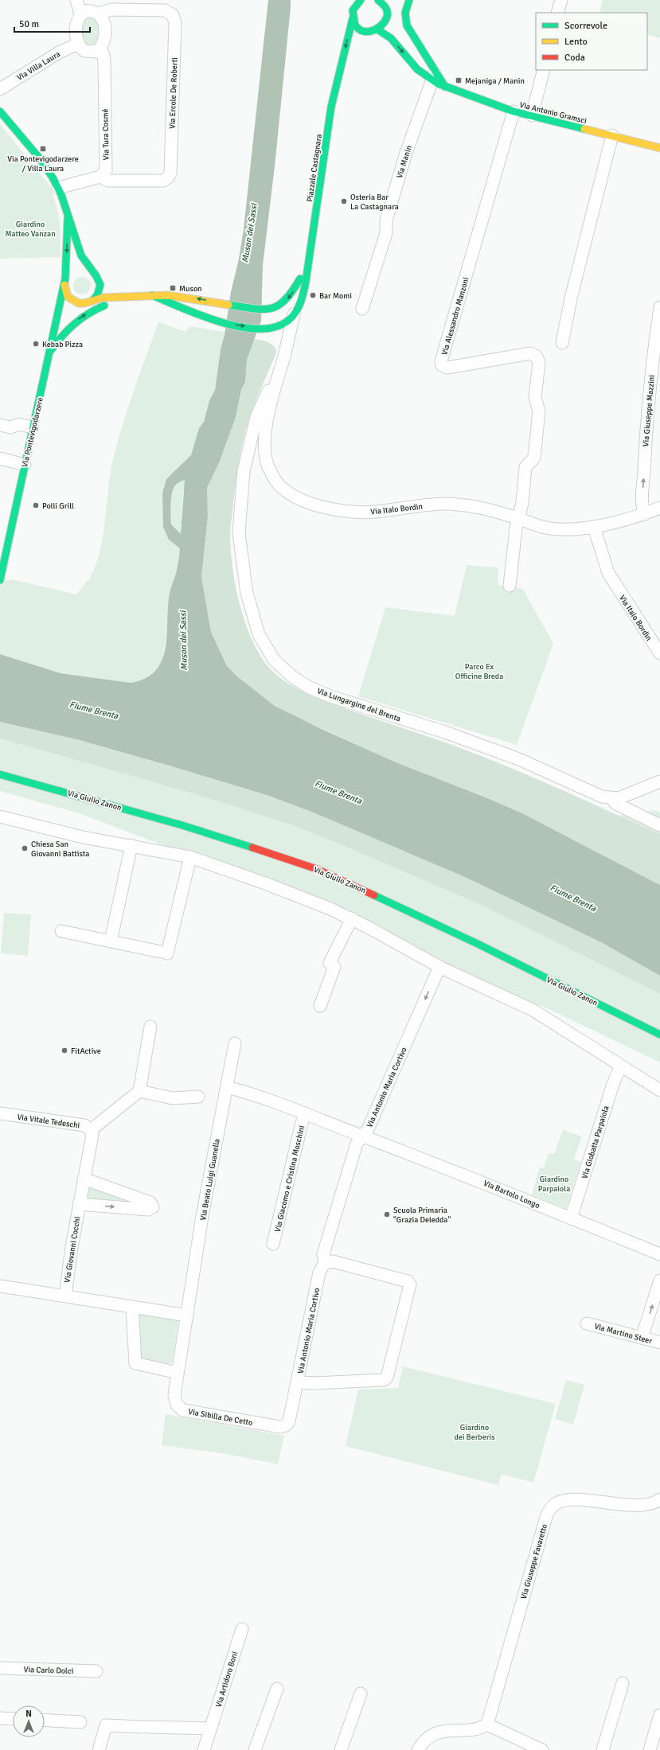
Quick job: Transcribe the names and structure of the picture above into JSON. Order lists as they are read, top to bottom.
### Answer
{
  "streets": {
    "main road": [
      "Via Antonio Gramsci",
      "Piazzale Castagnara",
      "Via Pontevigodarzere",
      "Via Giulio Zanon"
    ],
    "street": [
      "Via Villa Laura",
      "Via Ercole De Roberti",
      "Via Tura Cosmé",
      "Via Manin",
      "Via Alessandro Manzoni",
      "Via Giuseppe Mazzini",
      "Via Italo Bordin",
      "Via Lungargine del Brenta",
      "Via Antonio Maria Cortivo",
      "Via Vitale Tedeschi",
      "Via Giobatta Parpaiola",
      "Via Giacomo e Cristina Moschini",
      "Via Beato Luigi Guanella",
      "Via Bartolo Longo",
      "Via Giovanni Cocchi",
      "Via Martino Steer",
      "Via Sibilla De Cetto",
      "Via Giuseppe Favaretto",
      "Via Carlo Dolci",
      "Via Artidoro Boni"
    ]
  },
  "crossings": [
    ["Via Villa Laura", "Via Ercole De Roberti"],
    ["Via Villa Laura", "Via Tura Cosmé"],
    ["Via Ercole De Roberti", "Via Tura Cosmé"],
    ["Via Antonio Gramsci", "Via Manin"],
    ["Via Antonio Gramsci", "Via Alessandro Manzoni"],
    ["Piazzale Castagnara", "Via Pontevigodarzere"],
    ["Piazzale Castagnara", "Via Italo Bordin"],
    ["Via Alessandro Manzoni", "Via Italo Bordin"],
    ["Via Giuseppe Mazzini", "Via Italo Bordin"],
    ["Via Italo Bordin", "Via Lungargine del Brenta"],
    ["Via Antonio Maria Cortivo", "Via Bartolo Longo"],
    ["Via Antonio Maria Cortivo", "Via Sibilla De Cetto"],
    ["Via Vitale Tedeschi", "Via Giovanni Cocchi"],
    ["Via Giobatta Parpaiola", "Via Bartolo Longo"],
    ["Via Beato Luigi Guanella", "Via Sibilla De Cetto"]
  ],
  "one_way": ["Via Giuseppe Mazzini"],
  "water": ["Muson dei Sassi", "Fiume Brenta"],
  "parks": [
    "Giardino Matteo Vanzan",
    "Parco Ex Officine Breda",
    "Giardino Parpaiola",
    "Giardino dei Berberis"
  ],
  "places": {
    "transit": ["Mejaniga / Manin", "Via Pontevigodarzere / Villa Laura", "Muson"],
    "other": [
      "Osteria Bar La Castagnara",
      "Bar Momi",
      "Kebab Pizza",
      "Polli Grill",
      "Chiesa San Giovanni Battista",
      "FitActive",
      "Scuola Primaria \"Grazia Deledda\""
    ]
  },
  "legend": ["Scorrevole", "Lento", "Coda"],
  "scale_bar": "50 m",
  "north": "top"
}
